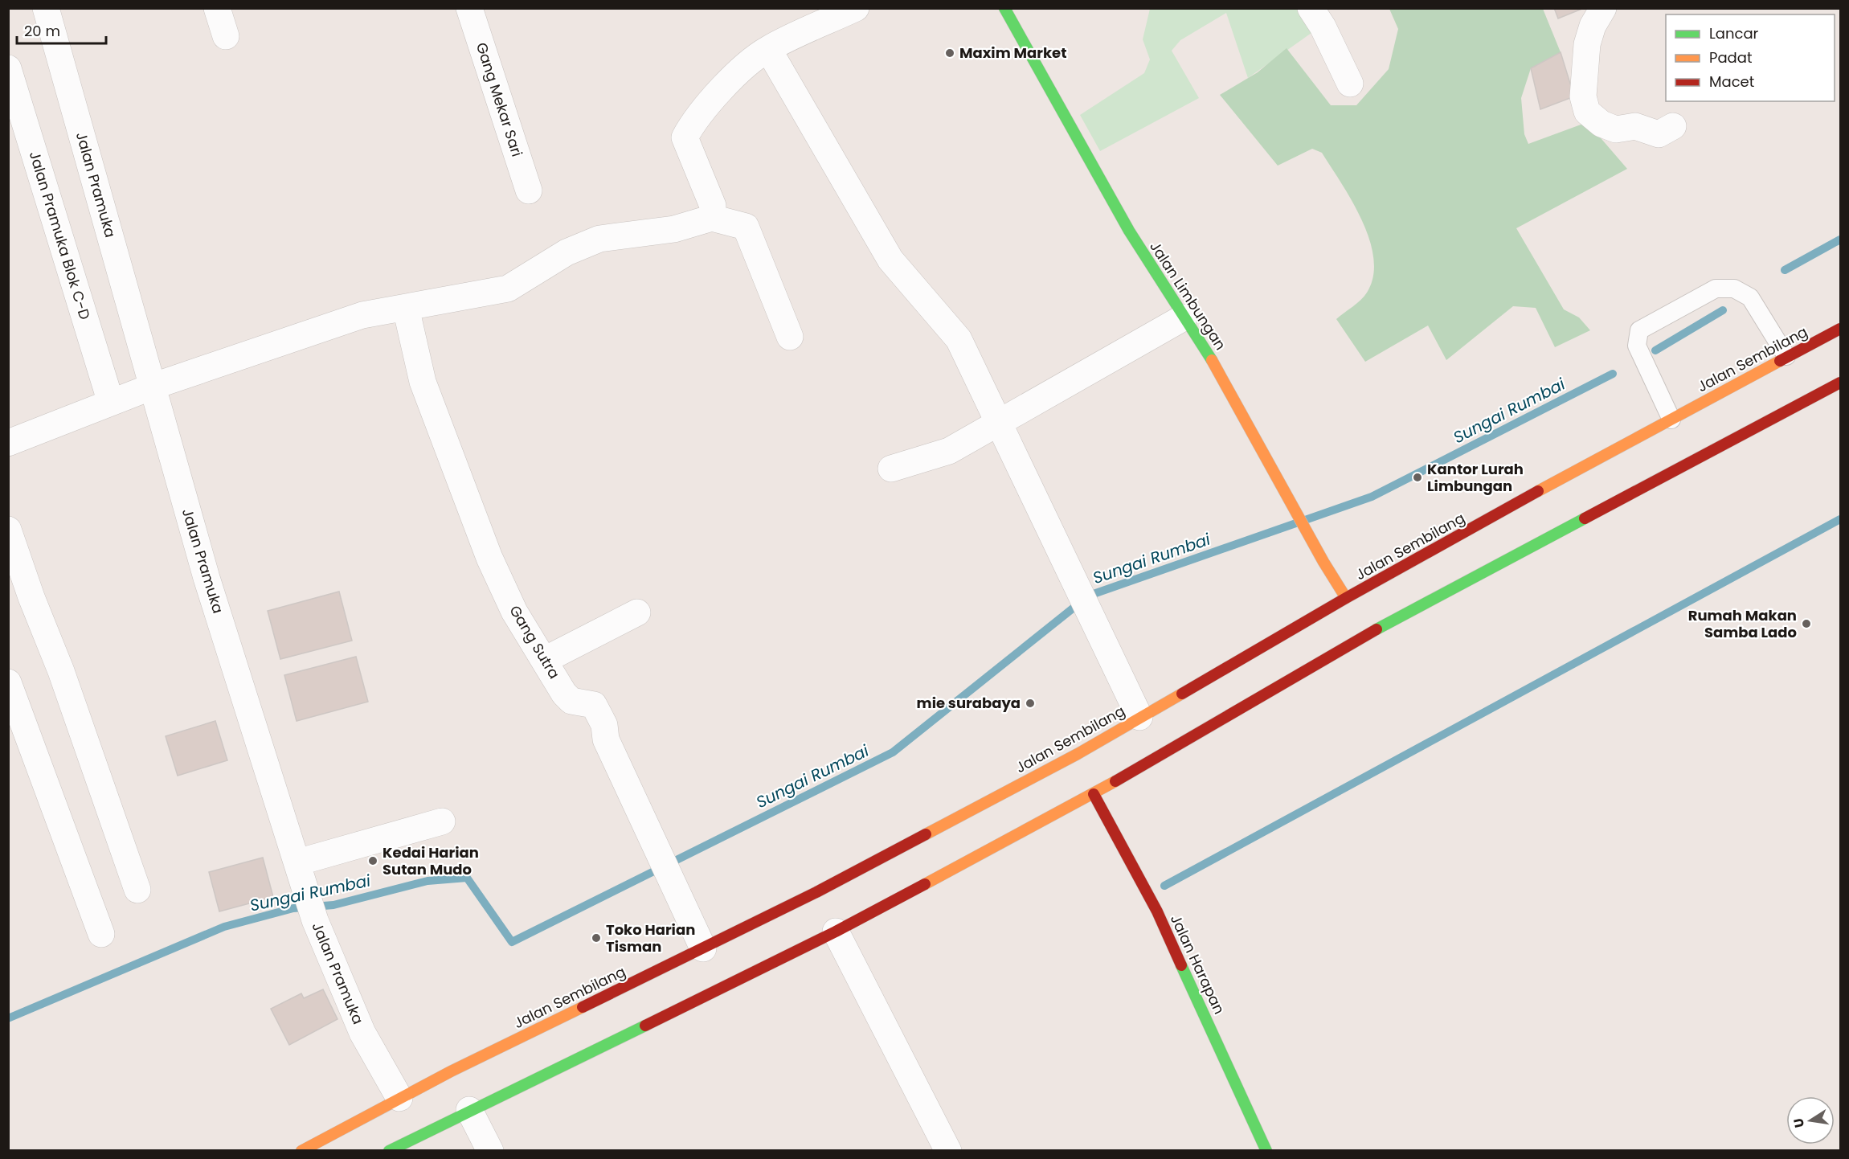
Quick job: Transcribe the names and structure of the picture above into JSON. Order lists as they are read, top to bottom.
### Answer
{
  "streets": {
    "main road": ["Jalan Limbungan", "Jalan Sembilang", "Jalan Harapan"],
    "street": [
      "Gang Mekar Sari",
      "Jalan Pramuka",
      "Jalan Pramuka Blok C-D",
      "Gang Sutra"
    ]
  },
  "crossings": [
    ["Jalan Pramuka", "Jalan Sembilang"],
    ["Jalan Limbungan", "Jalan Sembilang"],
    ["Jalan Sembilang", "Gang Sutra"]
  ],
  "water": ["Sungai Rumbai"],
  "places": [
    "Maxim Market",
    "Kantor Lurah Limbungan",
    "Rumah Makan Samba Lado",
    "mie surabaya",
    "Kedai Harian Sutan Mudo",
    "Toko Harian Tisman"
  ],
  "legend": ["Lancar", "Padat", "Macet"],
  "scale_bar": "20 m",
  "north": "left"
}
